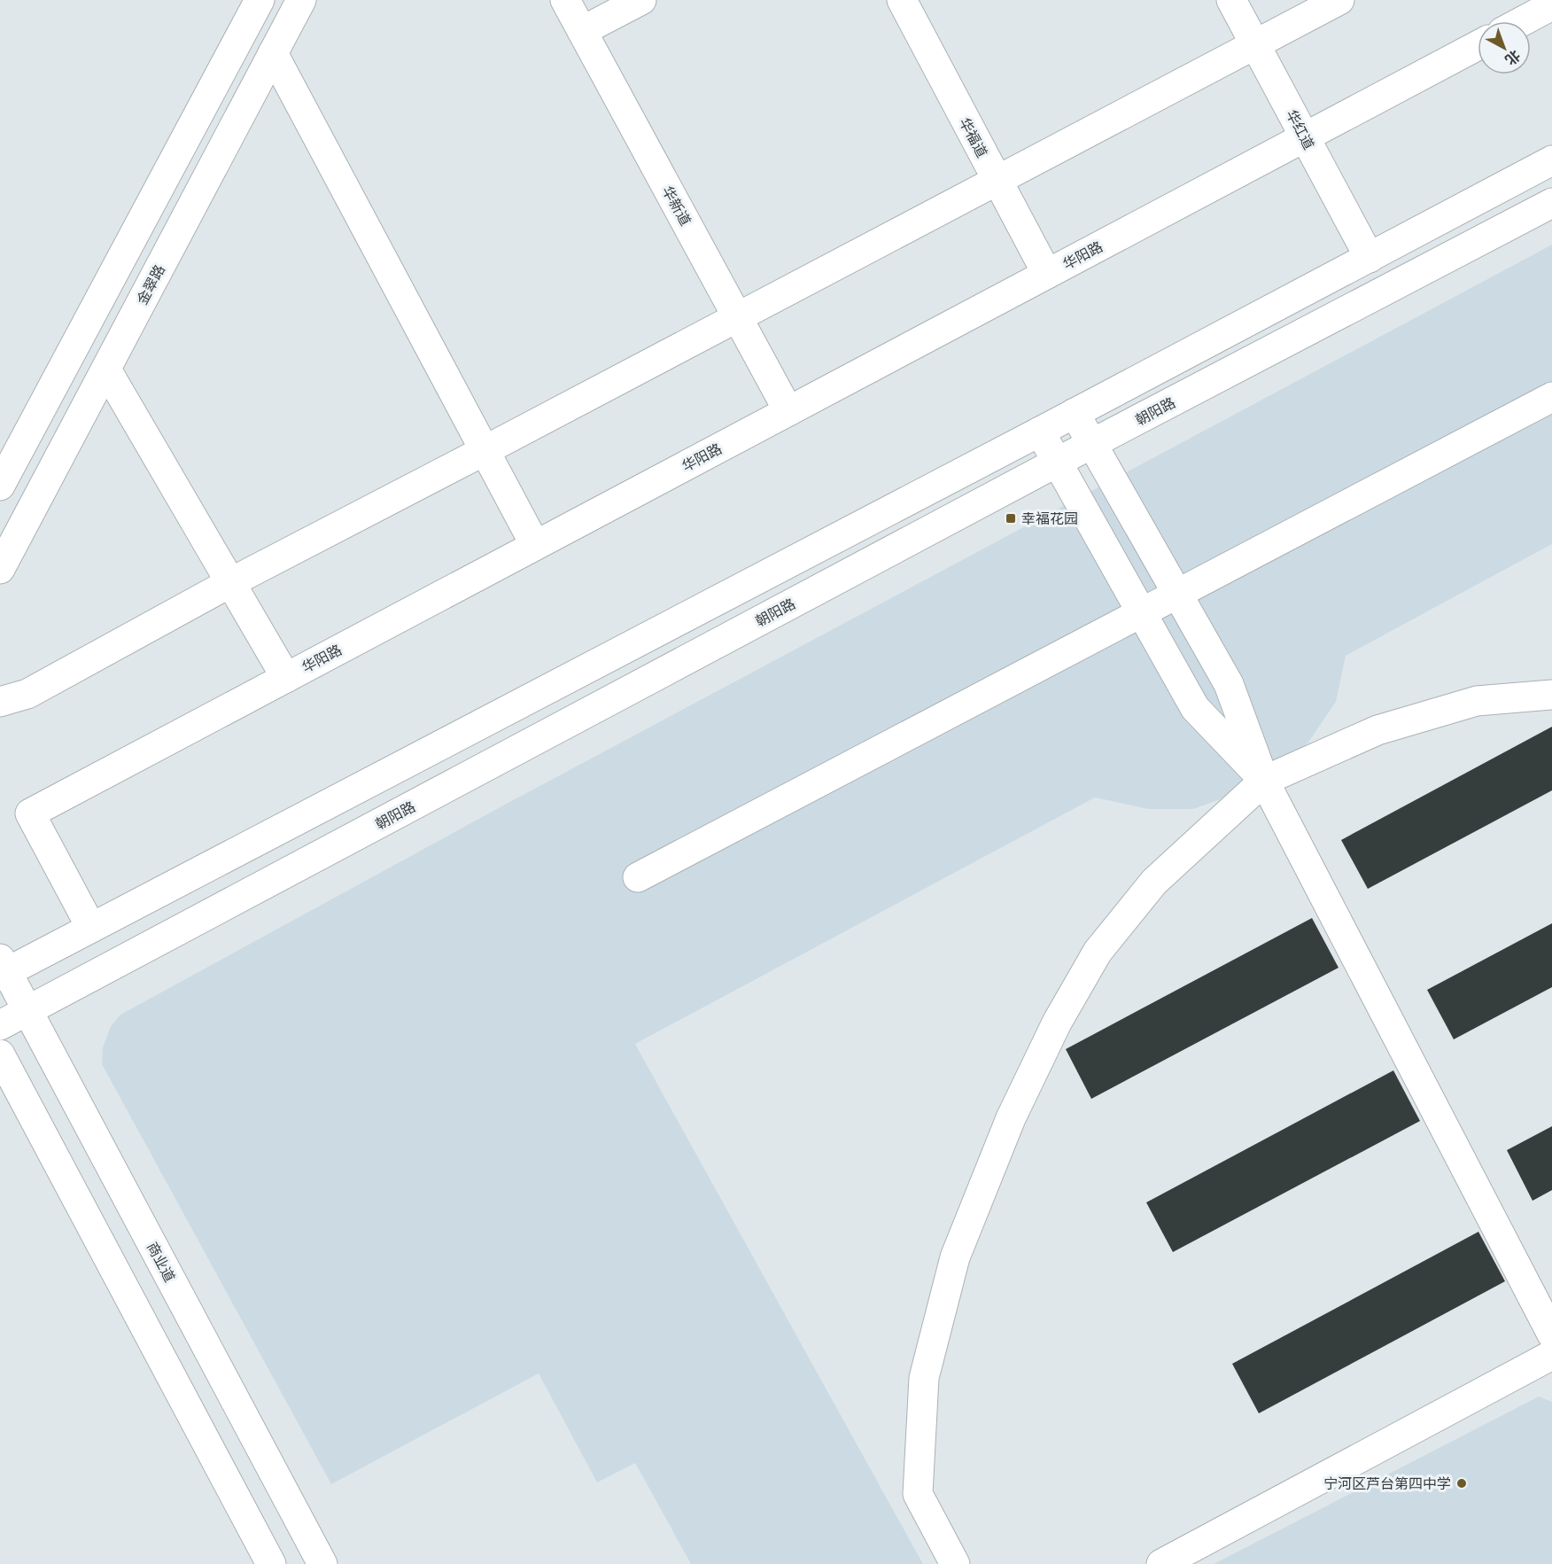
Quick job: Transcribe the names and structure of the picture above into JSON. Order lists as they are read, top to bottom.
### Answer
{
  "streets": {
    "street": [
      "华红道",
      "华福道",
      "华新道",
      "华阳路",
      "金翠路",
      "朝阳路",
      "商业道"
    ]
  },
  "crossings": [
    ["华红道", "华阳路"],
    ["华福道", "华阳路"],
    ["华新道", "华阳路"],
    ["朝阳路", "商业道"]
  ],
  "places": {
    "transit": ["幸福花园"],
    "other": ["宁河区芦台第四中学"]
  },
  "north": "bottom right"
}
